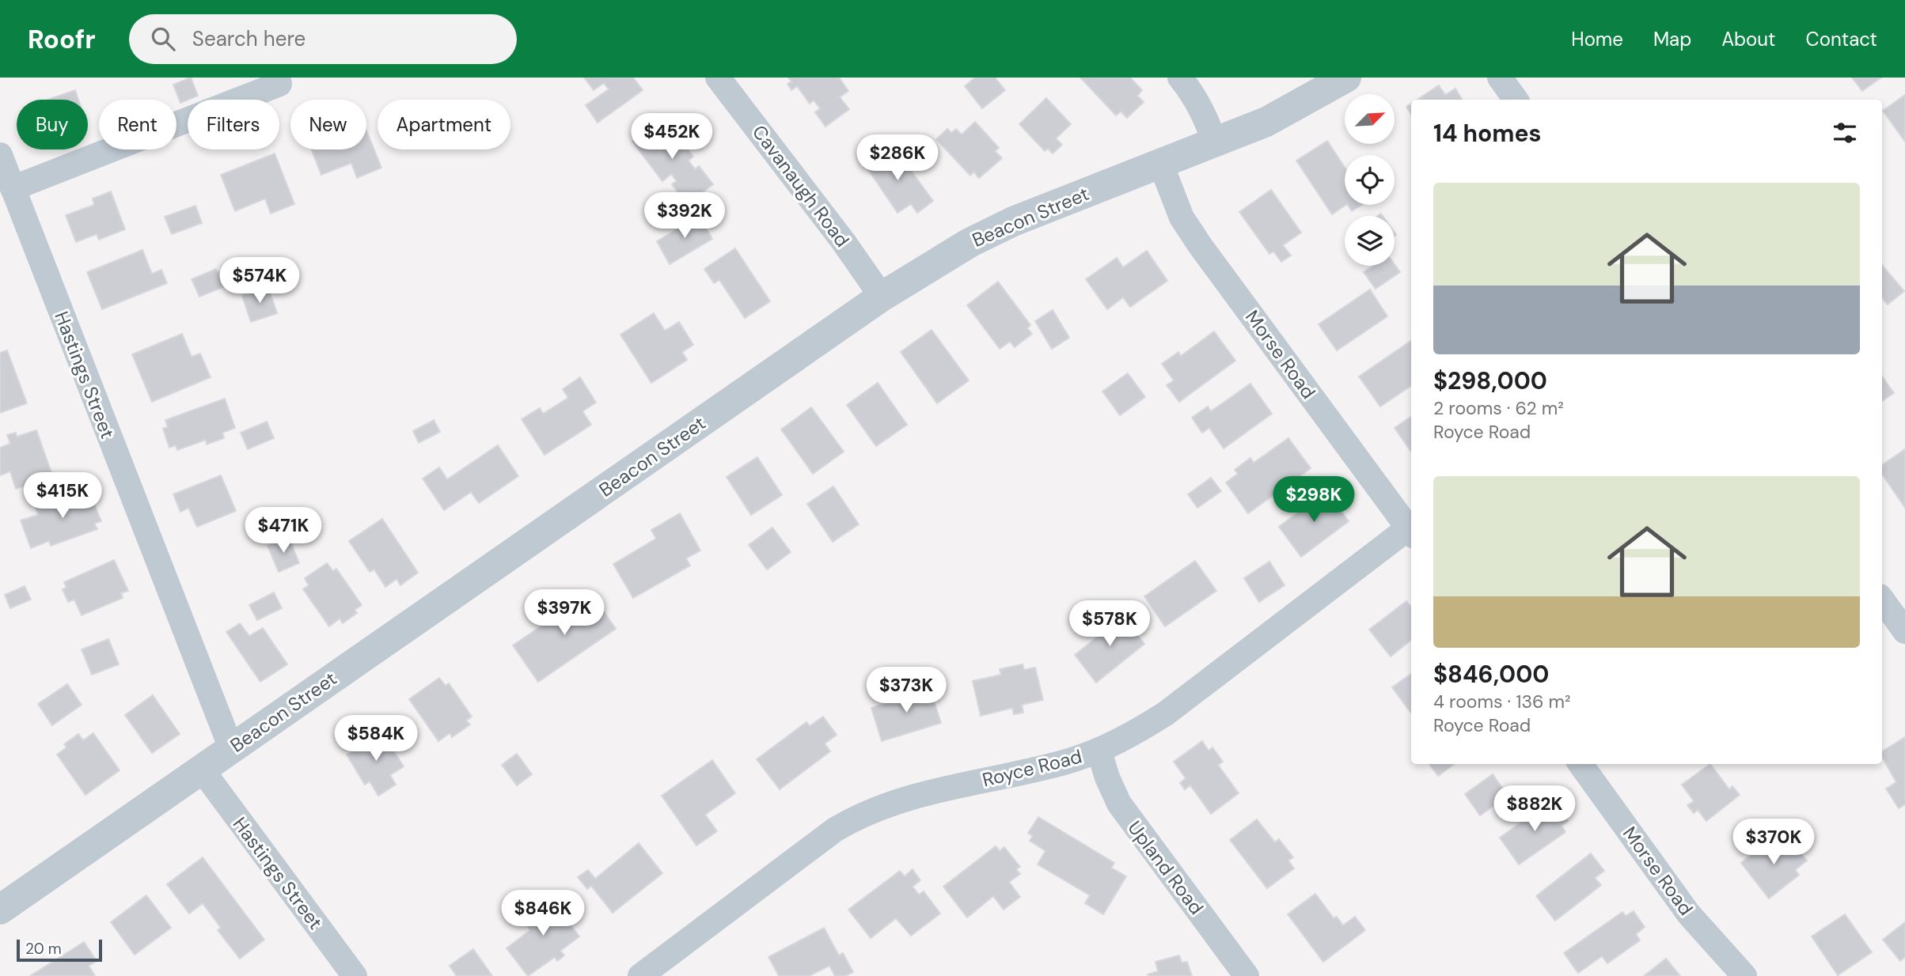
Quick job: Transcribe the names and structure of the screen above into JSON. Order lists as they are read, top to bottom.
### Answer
{
  "streets": {
    "street": [
      "Cavanaugh Road",
      "Beacon Street",
      "Morse Road",
      "Hastings Street",
      "Royce Road",
      "Upland Road"
    ]
  },
  "crossings": [
    ["Cavanaugh Road", "Beacon Street"],
    ["Beacon Street", "Morse Road"],
    ["Beacon Street", "Hastings Street"],
    ["Morse Road", "Royce Road"],
    ["Royce Road", "Upland Road"]
  ],
  "scale_bar": "20 m",
  "north": "top right",
  "page": {
    "header": "Roofr",
    "search": "Search here",
    "nav": [
      "Home",
      "Map",
      "About",
      "Contact"
    ],
    "chip": [
      "Buy",
      "Rent",
      "Filters",
      "New",
      "Apartment"
    ],
    "heading": "14 homes",
    "price": [
      "$452K",
      "$286K",
      "$392K",
      "$574K",
      "$415K",
      "$298K",
      "$471K",
      "$397K",
      "$578K",
      "$373K",
      "$584K",
      "$882K",
      "$370K",
      "$846K"
    ],
    "list": [
      {
        "name": "$298,000",
        "note": "2 rooms · 62 m² · Royce Road"
      },
      {
        "name": "$846,000",
        "note": "4 rooms · 136 m² · Royce Road"
      }
    ],
    "scale": "20 m"
  }
}
